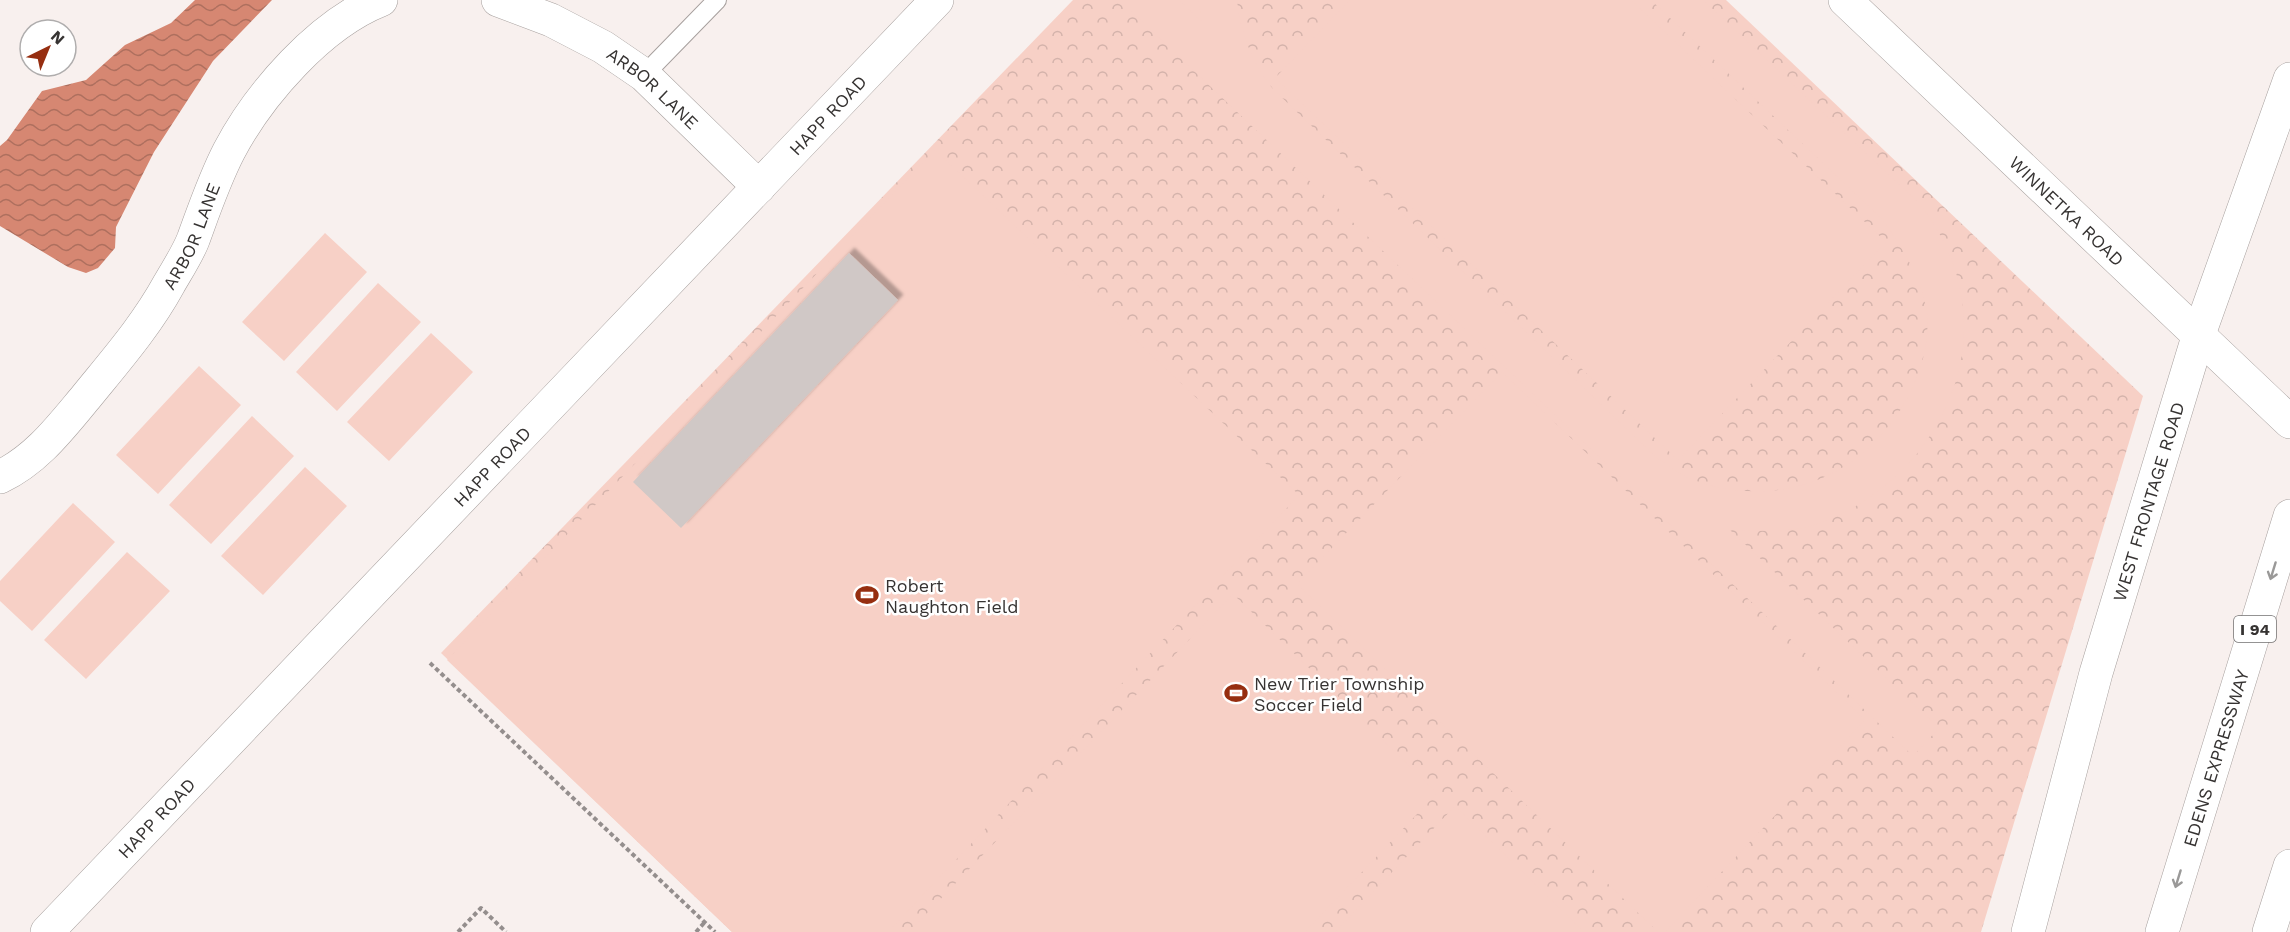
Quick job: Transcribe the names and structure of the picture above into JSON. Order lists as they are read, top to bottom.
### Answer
{
  "streets": {
    "main road": [
      "ARBOR LANE",
      "HAPP ROAD",
      "WINNETKA ROAD",
      "WEST FRONTAGE ROAD",
      "I 94",
      "EDENS EXPRESSWAY"
    ]
  },
  "crossings": [
    ["ARBOR LANE", "HAPP ROAD"],
    ["WINNETKA ROAD", "WEST FRONTAGE ROAD"]
  ],
  "one_way": ["EDENS EXPRESSWAY"],
  "places": {
    "sports": ["Robert Naughton Field", "New Trier Township Soccer Field"]
  },
  "north": "top right"
}
